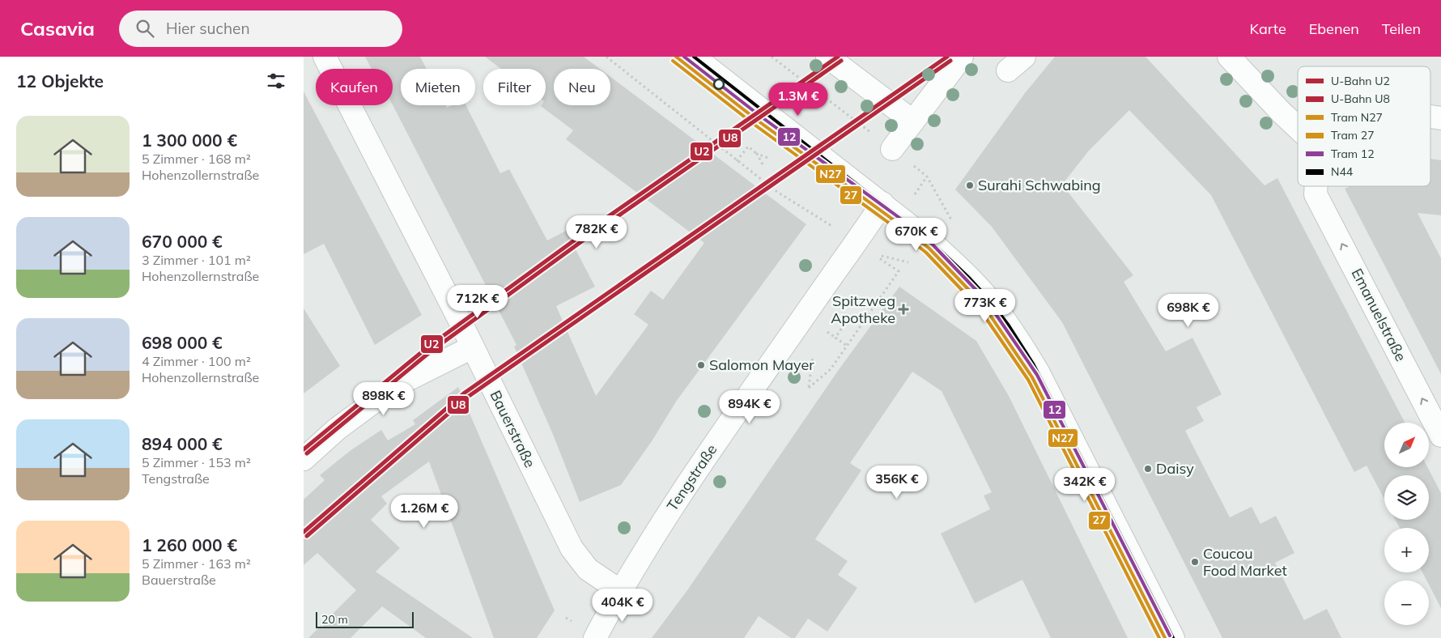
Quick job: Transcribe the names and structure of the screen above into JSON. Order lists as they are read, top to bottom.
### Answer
{
  "streets": {
    "street": ["Emanuelstraße", "Bauerstraße", "Tengstraße"]
  },
  "crossings": [
    ["Bauerstraße", "Tengstraße"]
  ],
  "one_way": ["Emanuelstraße"],
  "places": {
    "other": [
      "Surahi Schwabing",
      "Salomon Mayer",
      "Daisy",
      "Coucou Food Market"
    ],
    "health": ["Spitzweg Apotheke"]
  },
  "lines": [
    "metro line U2",
    "tram line N27",
    "tram line 12",
    "transit line N44",
    "metro line U8",
    "tram line 27"
  ],
  "legend": [
    "U-Bahn U2",
    "U-Bahn U8",
    "Tram N27",
    "Tram 27",
    "Tram 12",
    "N44"
  ],
  "scale_bar": "20 m",
  "north": "top right",
  "page": {
    "header": "Casavia",
    "search": "Hier suchen",
    "nav": ["Karte", "Ebenen", "Teilen"],
    "heading": "12 Objekte",
    "chip": [
      "Kaufen",
      "Mieten",
      "Filter",
      "Neu"
    ],
    "price": [
      "1.3M €",
      "782K €",
      "670K €",
      "712K €",
      "773K €",
      "698K €",
      "898K €",
      "894K €",
      "356K €",
      "342K €",
      "1.26M €",
      "404K €"
    ],
    "list": [
      {
        "name": "1 300 000 €",
        "note": "5 Zimmer · 168 m² · Hohenzollernstraße"
      },
      {
        "name": "670 000 €",
        "note": "3 Zimmer · 101 m² · Hohenzollernstraße"
      },
      {
        "name": "698 000 €",
        "note": "4 Zimmer · 100 m² · Hohenzollernstraße"
      },
      {
        "name": "894 000 €",
        "note": "5 Zimmer · 153 m² · Tengstraße"
      },
      {
        "name": "1 260 000 €",
        "note": "5 Zimmer · 163 m² · Bauerstraße"
      }
    ],
    "map_buttons": ["+", "−"],
    "scale": "20 m"
  }
}
